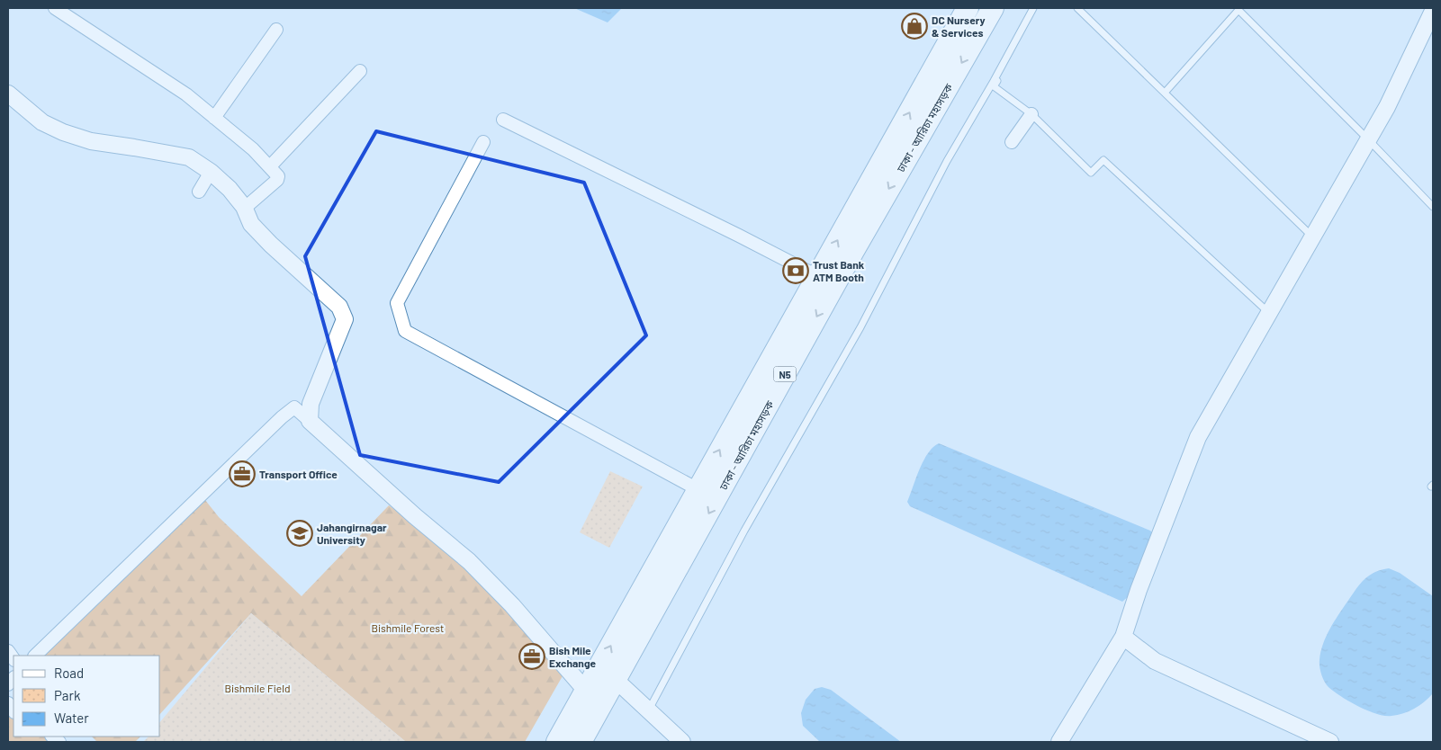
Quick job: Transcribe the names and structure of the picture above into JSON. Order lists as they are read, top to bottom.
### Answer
{
  "streets": {
    "highway": ["ঢাকা - আরিচা মহাসড়ক", "N5"]
  },
  "parks": ["Bishmile Forest", "Bishmile Field"],
  "places": {
    "shop": ["DC Nursery & Services"],
    "bank": ["Trust Bank ATM Booth"],
    "office": ["Transport Office", "Bish Mile Exchange"],
    "school or university": ["Jahangirnagar University"]
  },
  "legend": ["Road", "Park", "Water"]
}
